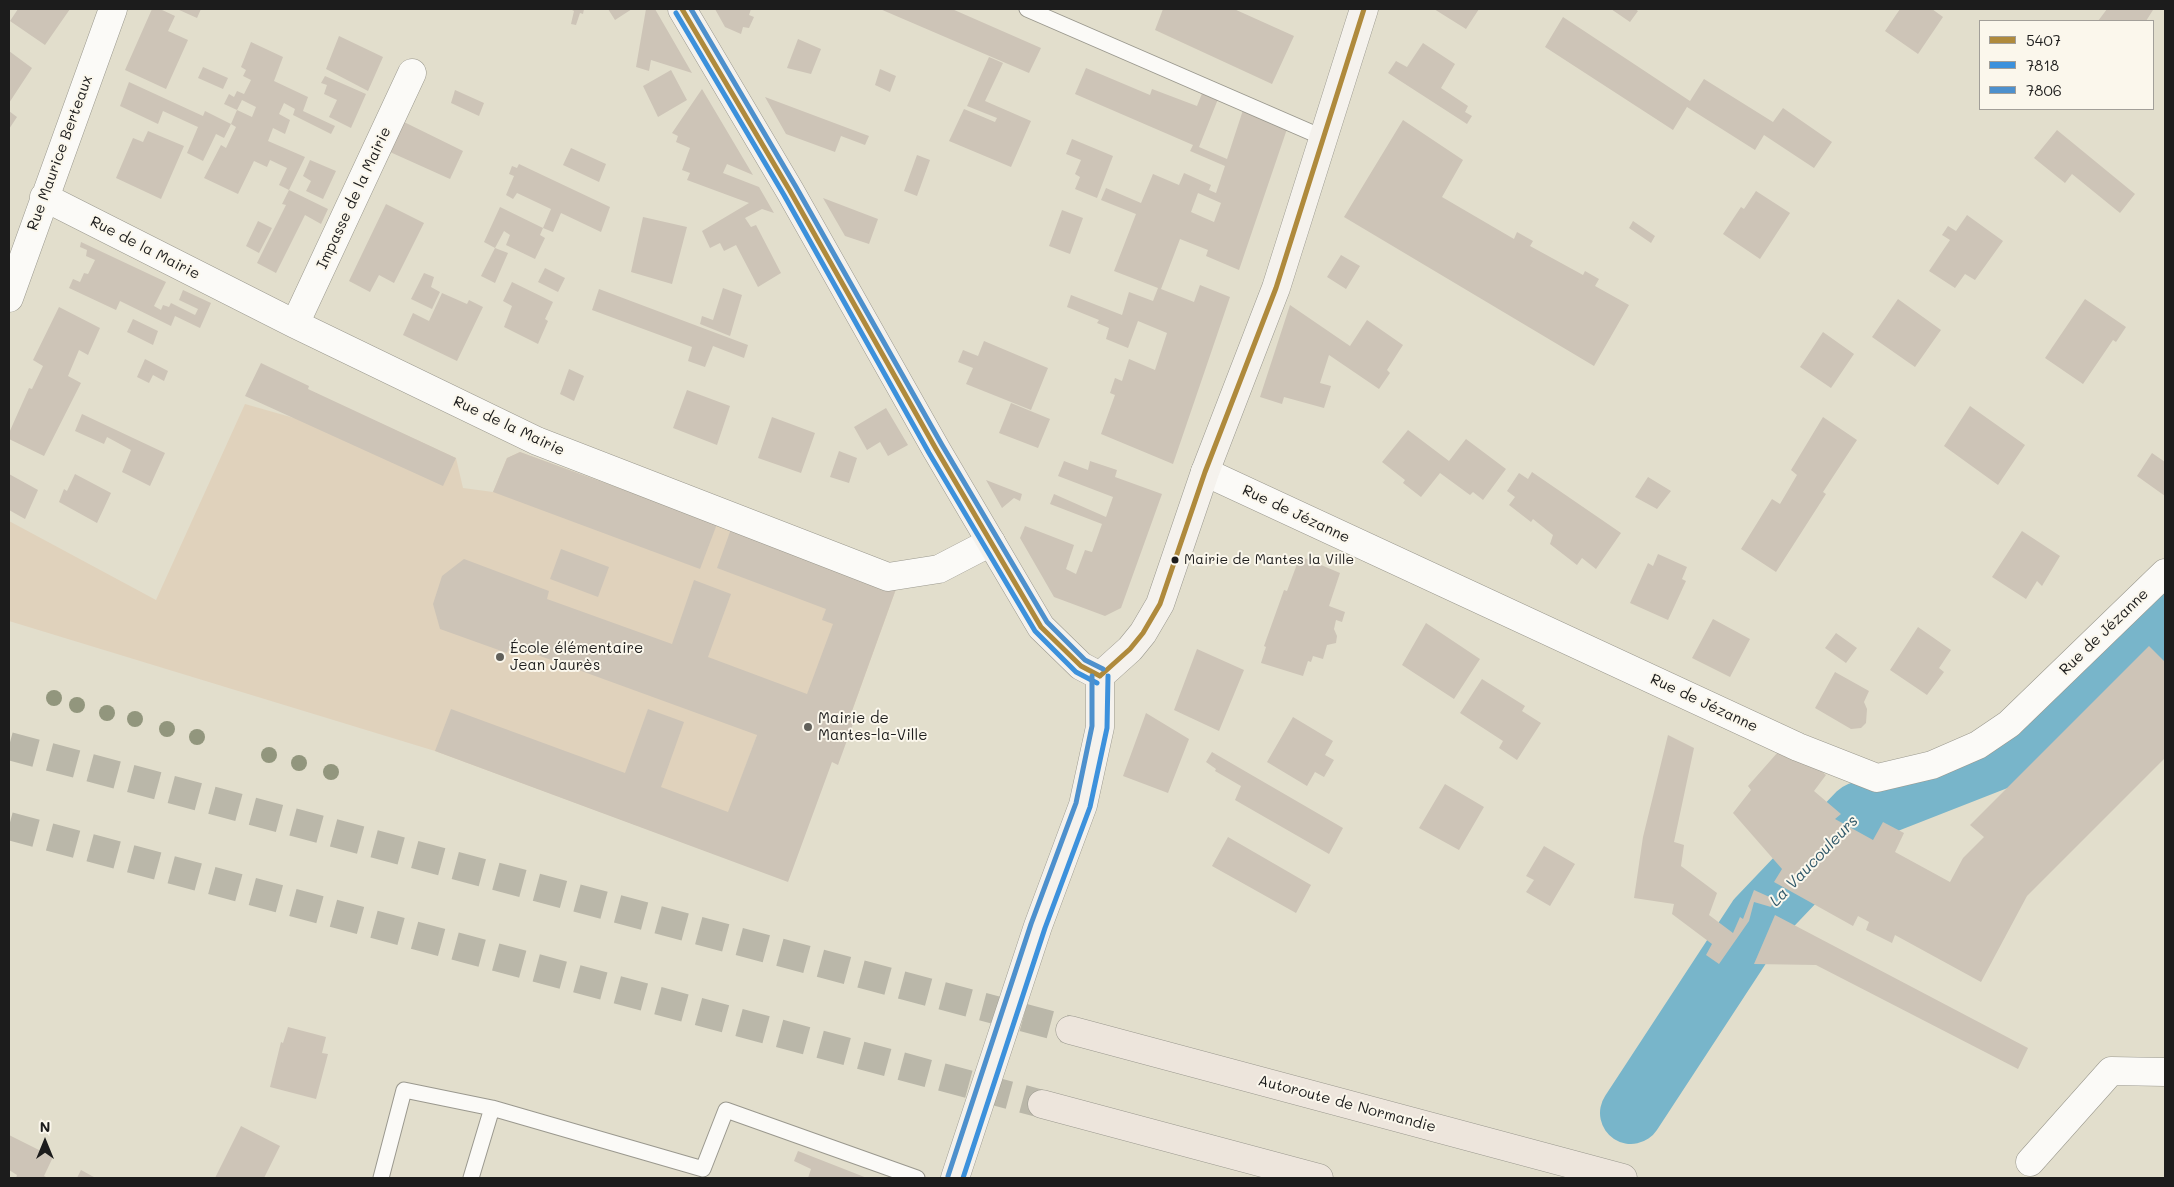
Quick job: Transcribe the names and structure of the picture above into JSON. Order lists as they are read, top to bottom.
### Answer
{
  "streets": {
    "highway": ["Autoroute de Normandie"],
    "street": [
      "Rue Maurice Berteaux",
      "Impasse de la Mairie",
      "Rue de la Mairie",
      "Rue de Jézanne"
    ]
  },
  "crossings": [
    ["Rue Maurice Berteaux", "Rue de la Mairie"],
    ["Impasse de la Mairie", "Rue de la Mairie"]
  ],
  "water": ["La Vaucouleurs"],
  "places": ["Mairie de Mantes la Ville", "École élémentaire Jean Jaurès", "Mairie de Mantes-la-Ville"],
  "lines": ["transit line 5407", "transit line 7806", "transit line 7818"],
  "legend": ["5407", "7818", "7806"],
  "north": "top"
}
